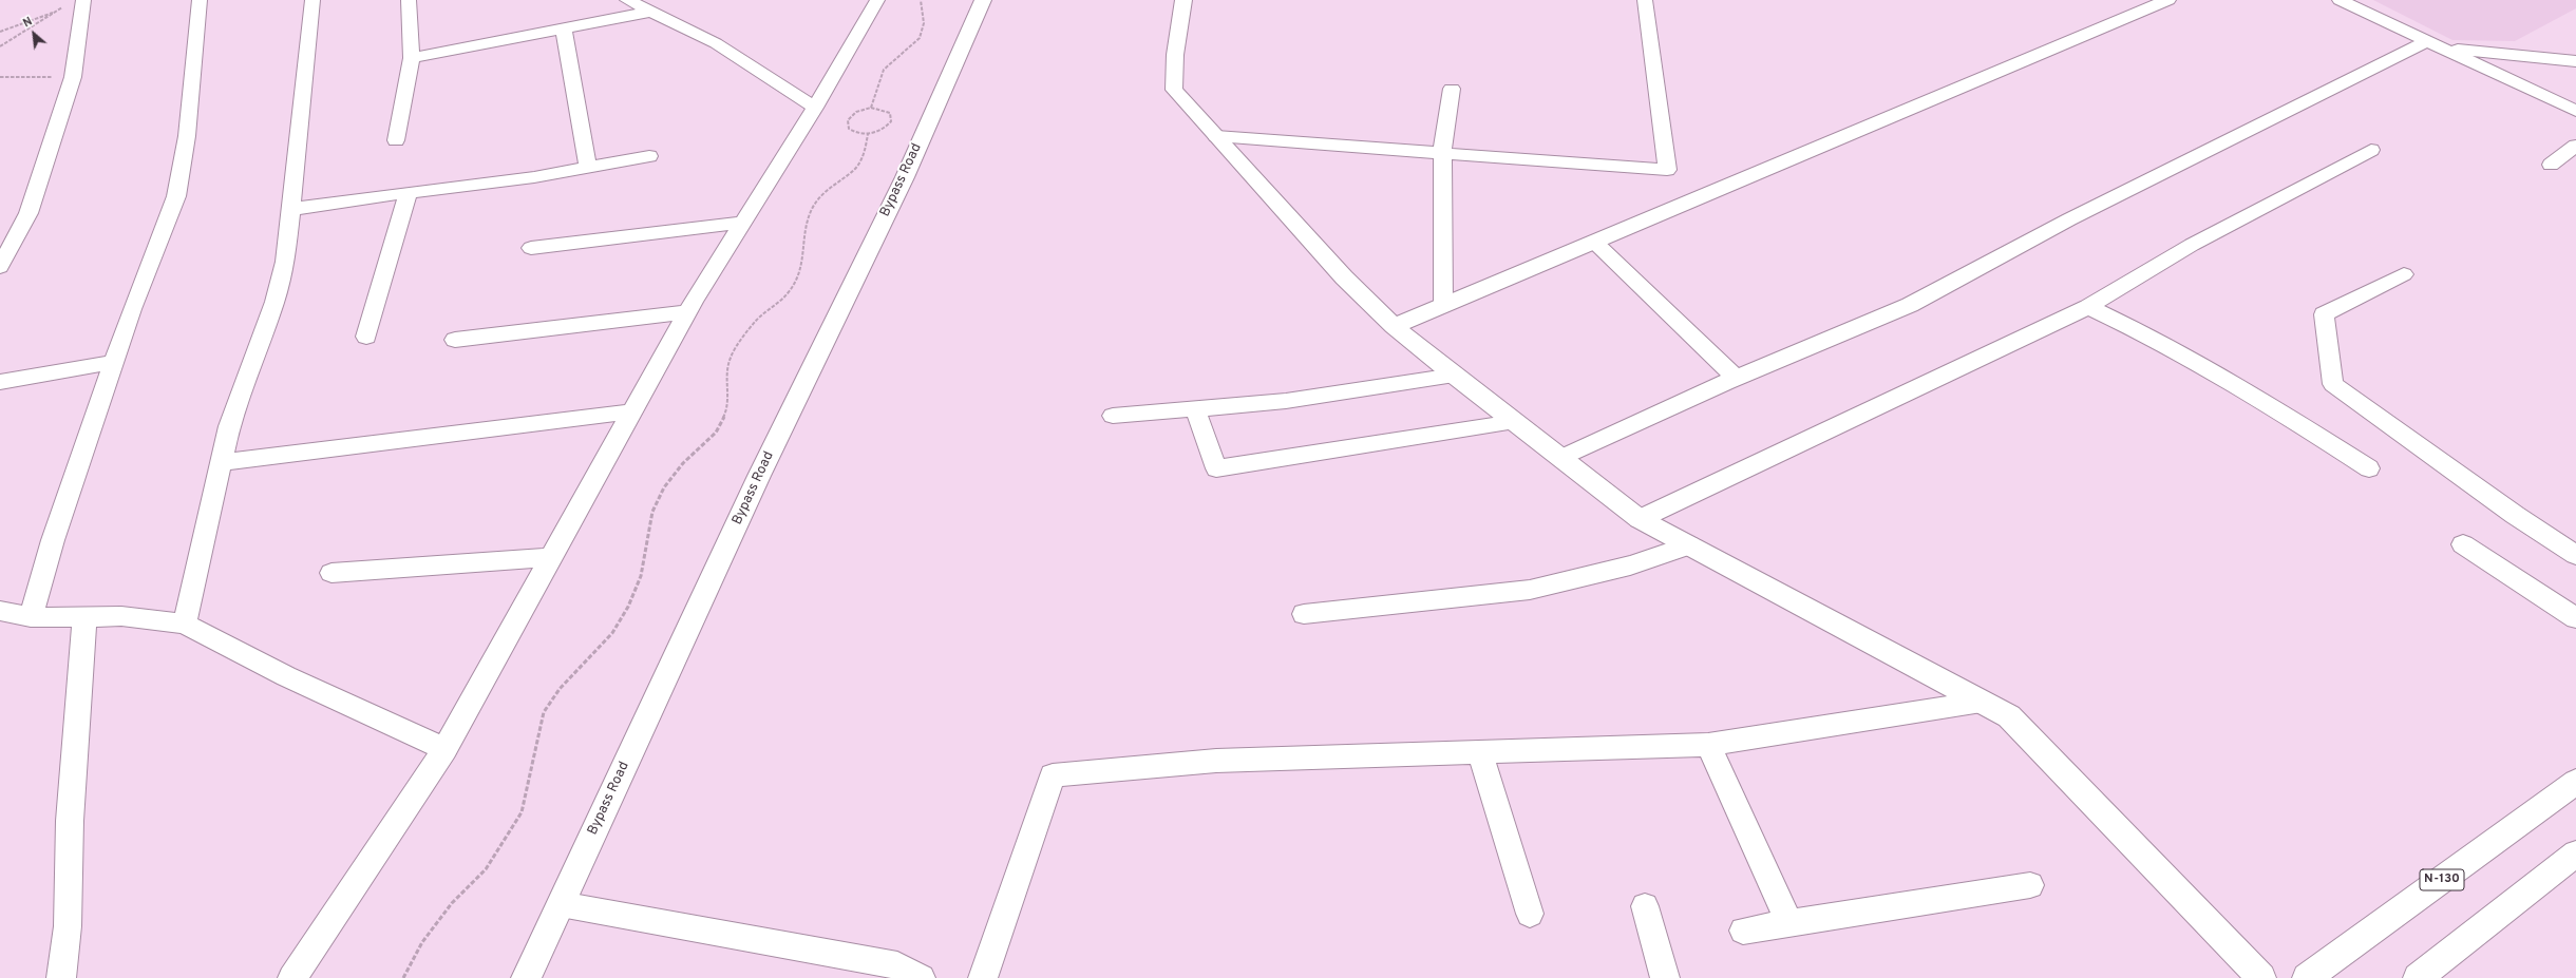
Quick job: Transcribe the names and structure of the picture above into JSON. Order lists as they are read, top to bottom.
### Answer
{
  "streets": {
    "main road": ["Bypass Road", "N-130"]
  },
  "north": "top left"
}
